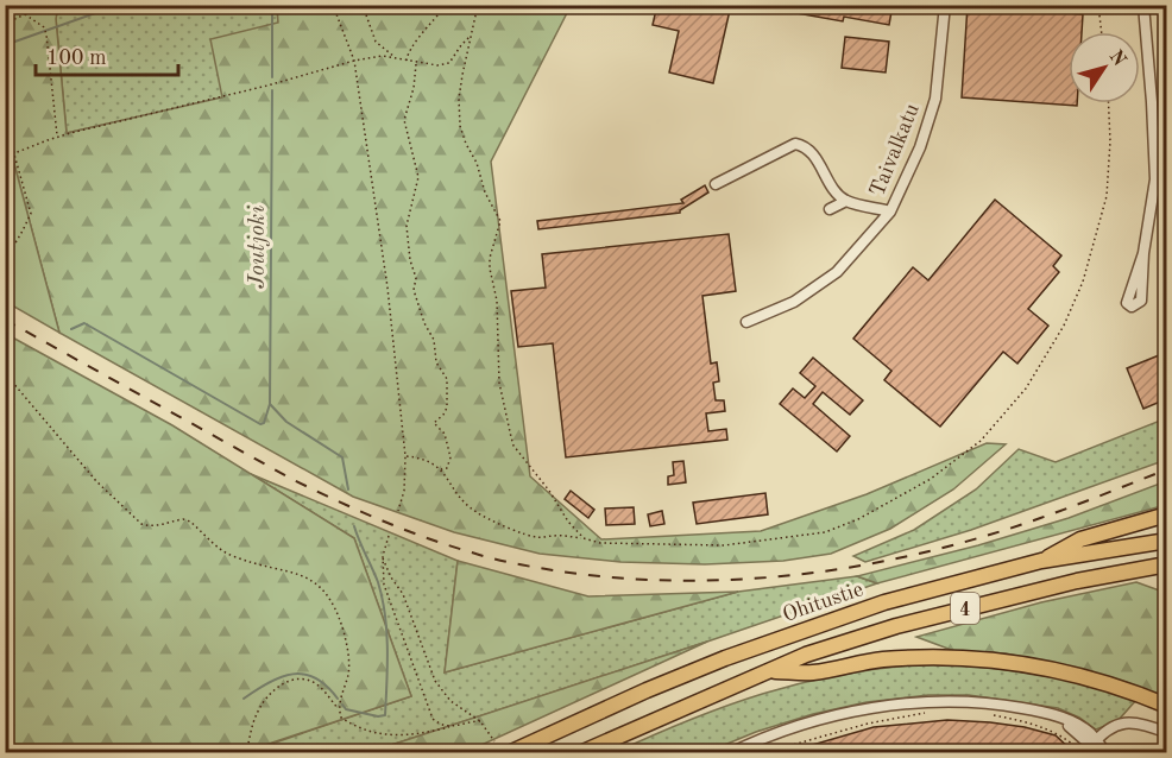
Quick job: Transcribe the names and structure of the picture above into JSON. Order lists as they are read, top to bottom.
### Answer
{
  "streets": {
    "highway": ["Ohitustie", "4"],
    "street": ["Taivalkatu"]
  },
  "water": ["Joutjoki"],
  "scale_bar": "100 m",
  "north": "top right"
}
